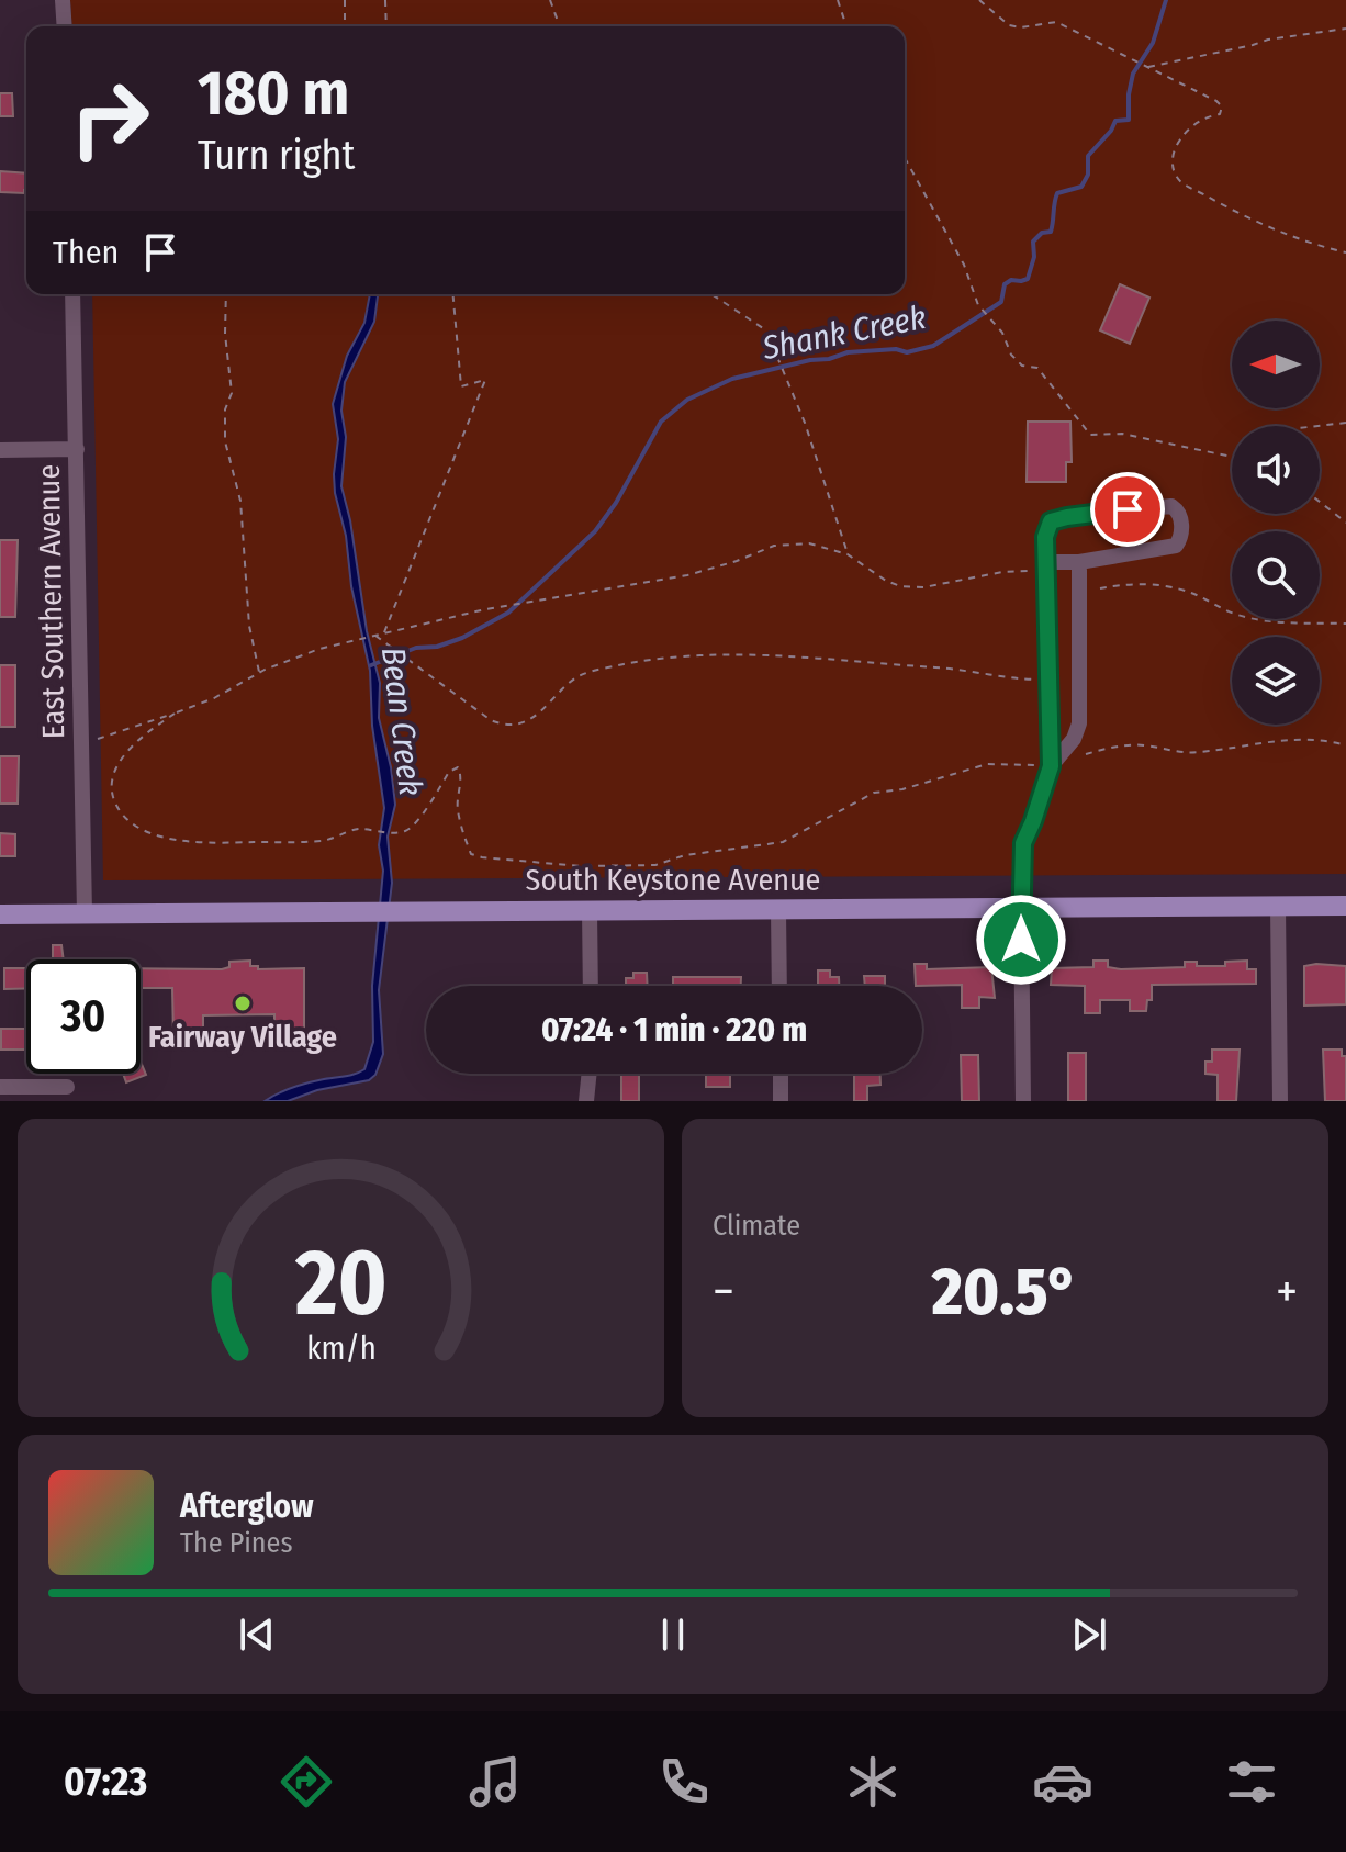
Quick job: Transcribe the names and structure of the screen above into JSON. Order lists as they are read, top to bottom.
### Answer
{
  "streets": {
    "main road": ["South Keystone Avenue"],
    "street": ["East Southern Avenue"]
  },
  "crossings": [
    ["East Southern Avenue", "South Keystone Avenue"]
  ],
  "water": ["Shank Creek", "Bean Creek"],
  "places": ["Fairway Village"],
  "north": "left",
  "page": {
    "turn": ["180 m", "Turn right"],
    "then": "Then",
    "limit": "30",
    "trip": "07:24 · 1 min · 220 m",
    "tile": "Climate",
    "heat": ["−", "20.5°", "+"],
    "song": ["Afterglow", "The Pines"],
    "tabs": "07:23",
    "gauge": ["20", "km/h"]
  }
}
